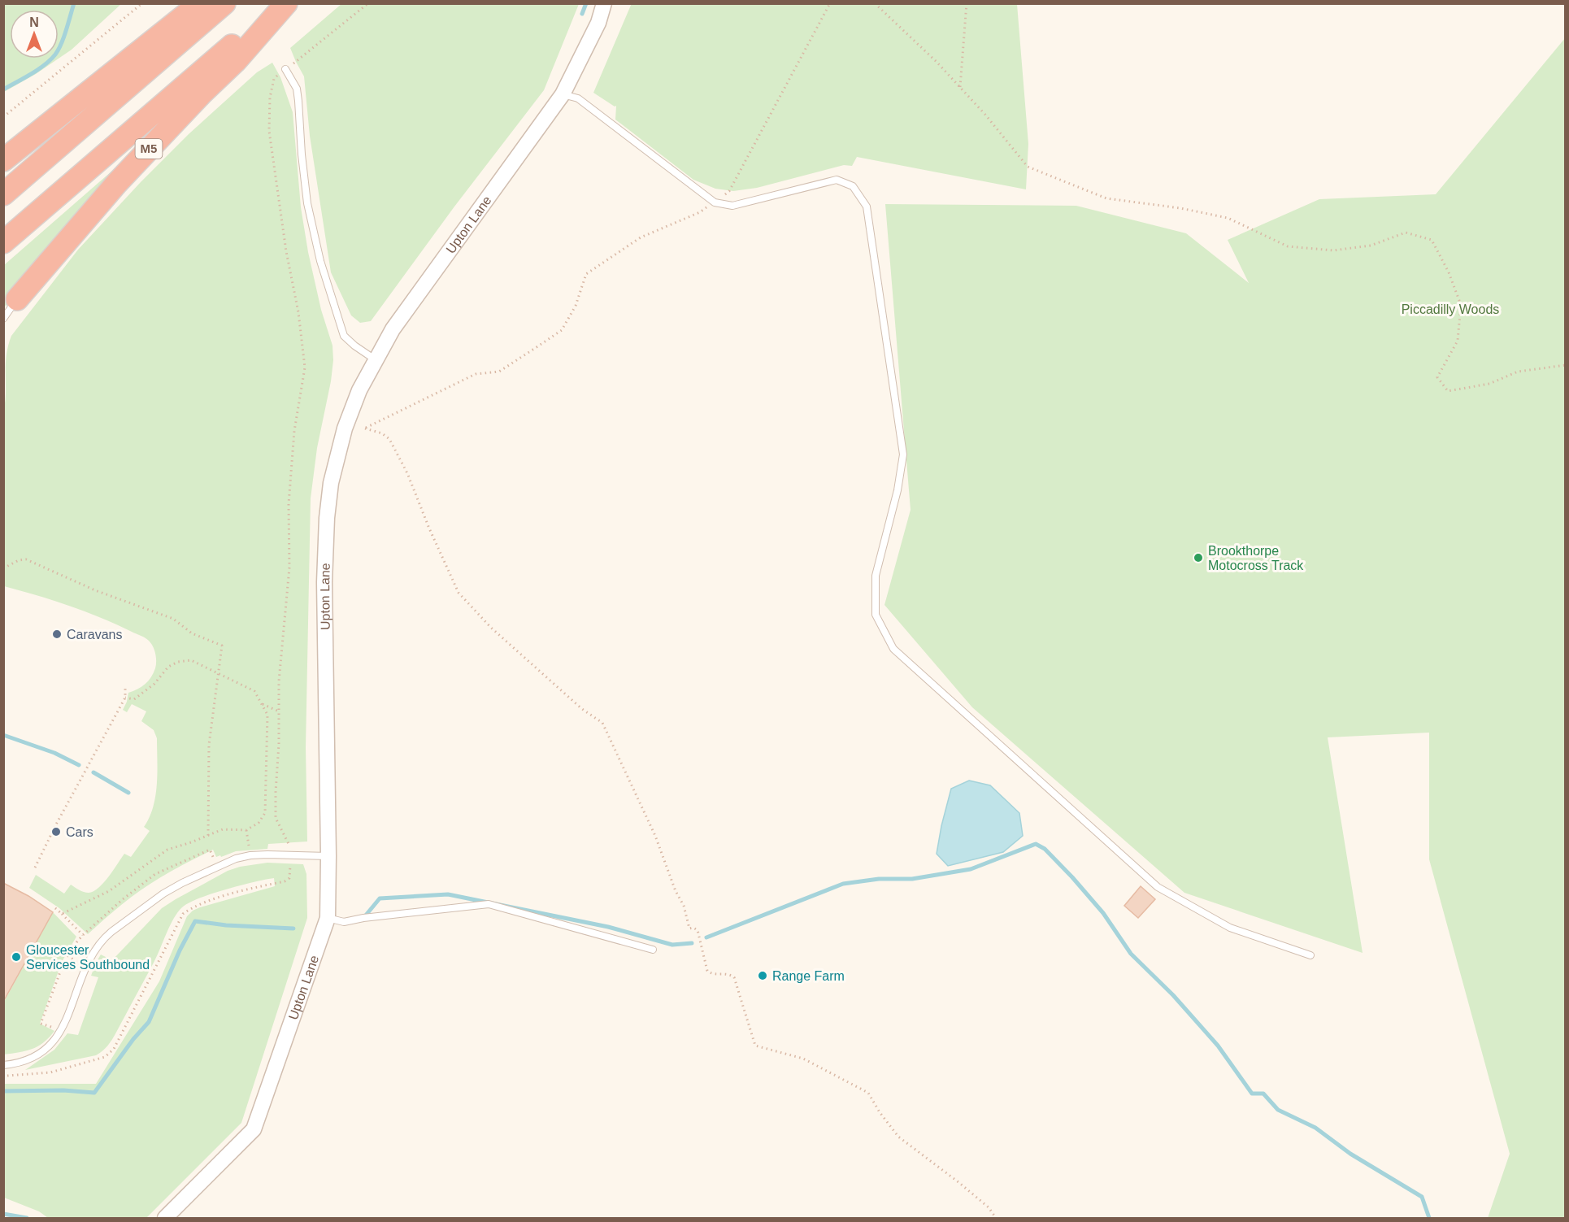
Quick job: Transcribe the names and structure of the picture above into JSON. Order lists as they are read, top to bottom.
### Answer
{
  "streets": {
    "highway": ["M5"],
    "street": ["Upton Lane"]
  },
  "parks": ["Piccadilly Woods"],
  "places": [
    "Brookthorpe Motocross Track",
    "Caravans",
    "Cars",
    "Gloucester Services Southbound",
    "Range Farm"
  ],
  "north": "top"
}
